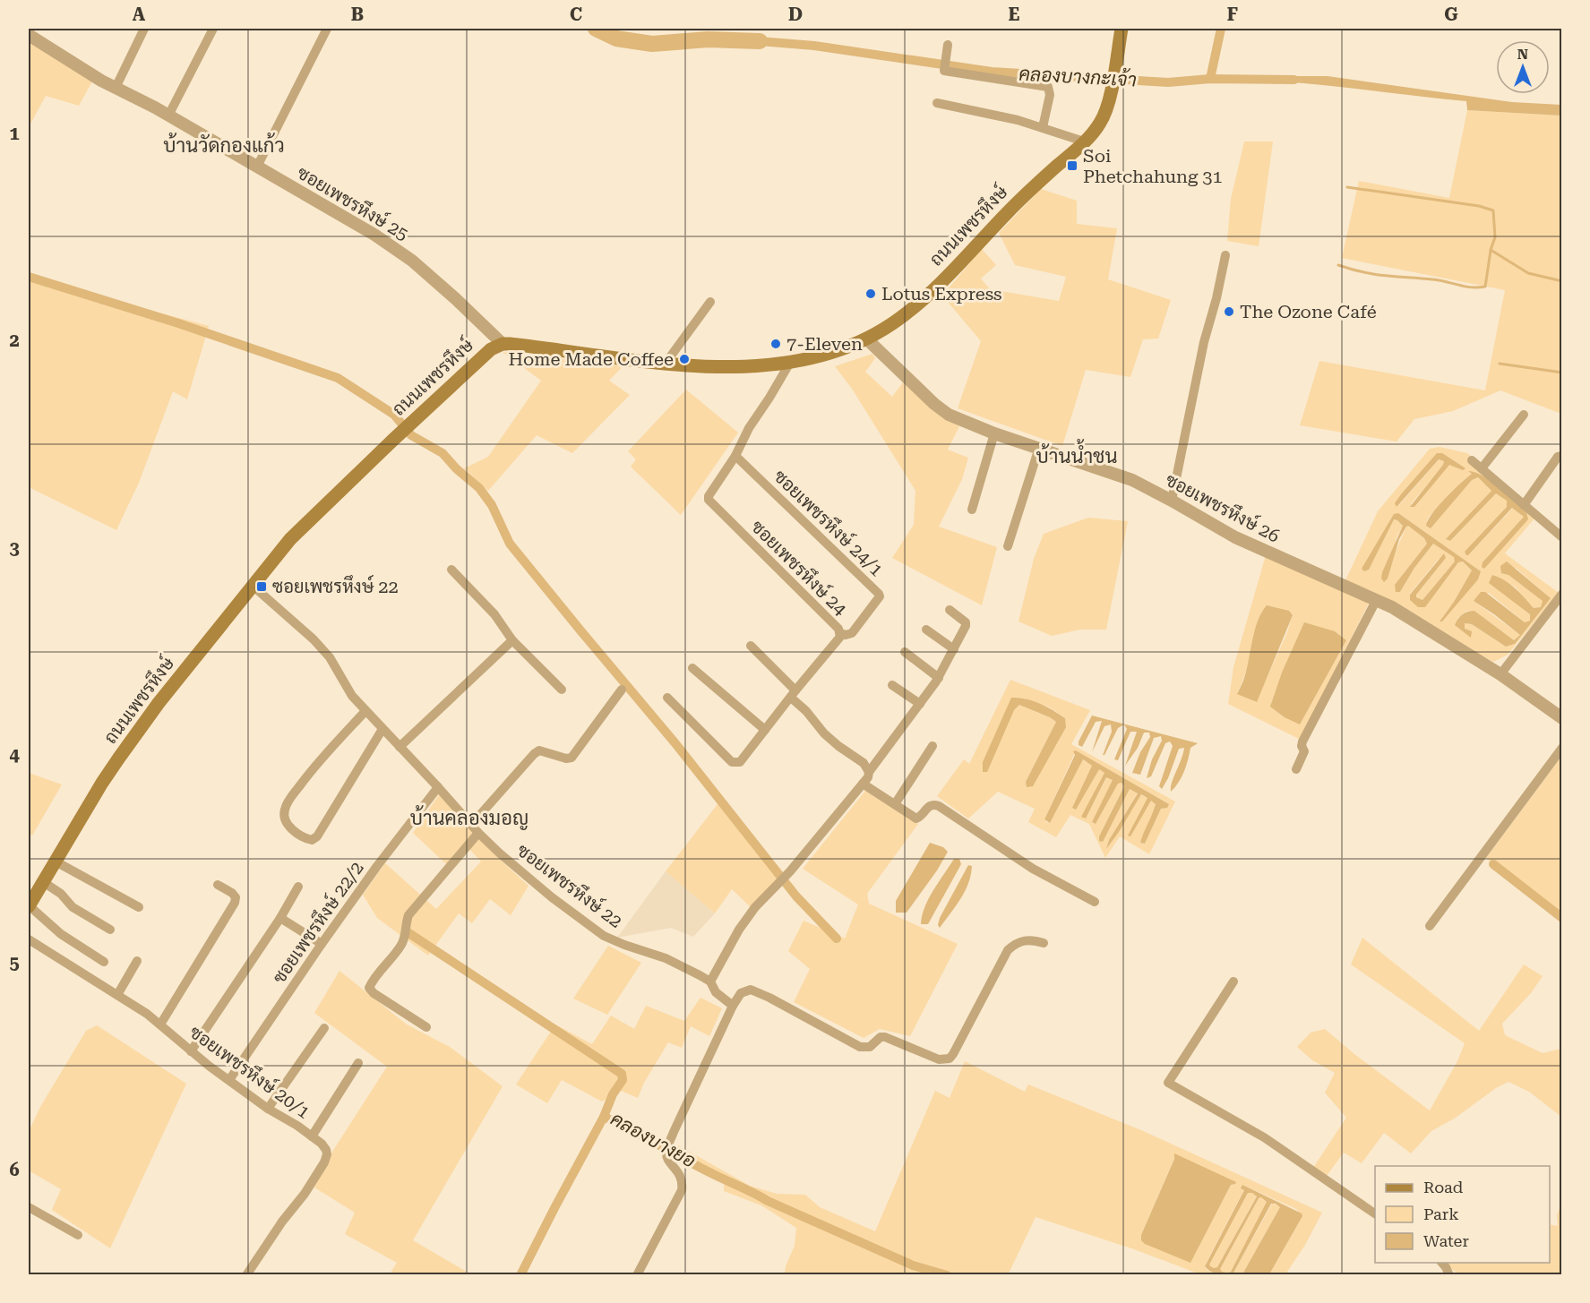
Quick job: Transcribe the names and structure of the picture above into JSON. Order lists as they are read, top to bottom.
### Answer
{
  "streets": {
    "main road": ["ถนนเพชรหึงษ์"],
    "street": [
      "ซอยเพชรหึงษ์ 25",
      "ซอยเพชรหึงษ์ 26",
      "ซอยเพชรหึงษ์ 24/1",
      "ซอยเพชรหึงษ์ 24",
      "ซอยเพชรหึงษ์ 22",
      "ซอยเพชรหึงษ์ 22/2",
      "ซอยเพชรหึงษ์ 20/1"
    ]
  },
  "crossings": [
    ["ซอยเพชรหึงษ์ 25", "ถนนเพชรหึงษ์"],
    ["ถนนเพชรหึงษ์", "ซอยเพชรหึงษ์ 26"],
    ["ถนนเพชรหึงษ์", "ซอยเพชรหึงษ์ 24"],
    ["ถนนเพชรหึงษ์", "ซอยเพชรหึงษ์ 22"],
    ["ซอยเพชรหึงษ์ 24/1", "ซอยเพชรหึงษ์ 24"],
    ["ซอยเพชรหึงษ์ 22", "ซอยเพชรหึงษ์ 22/2"],
    ["ซอยเพชรหึงษ์ 22/2", "ซอยเพชรหึงษ์ 20/1"]
  ],
  "districts": ["บ้านวัดกองแก้ว", "บ้านน้ำชน", "บ้านคลองมอญ"],
  "water": ["คลองบางกะเจ้า", "คลองบางยอ"],
  "places": {
    "transit": ["Soi Phetchahung 31", "ซอยเพชรหึงษ์ 22"],
    "other": [
      "Lotus Express",
      "The Ozone Café",
      "7-Eleven",
      "Home Made Coffee"
    ]
  },
  "legend": ["Road", "Park", "Water"],
  "north": "top",
  "grid": {
    "columns": [
      "A",
      "B",
      "C",
      "D",
      "E",
      "F",
      "G"
    ],
    "rows": [
      "1",
      "2",
      "3",
      "4",
      "5",
      "6"
    ]
  }
}
